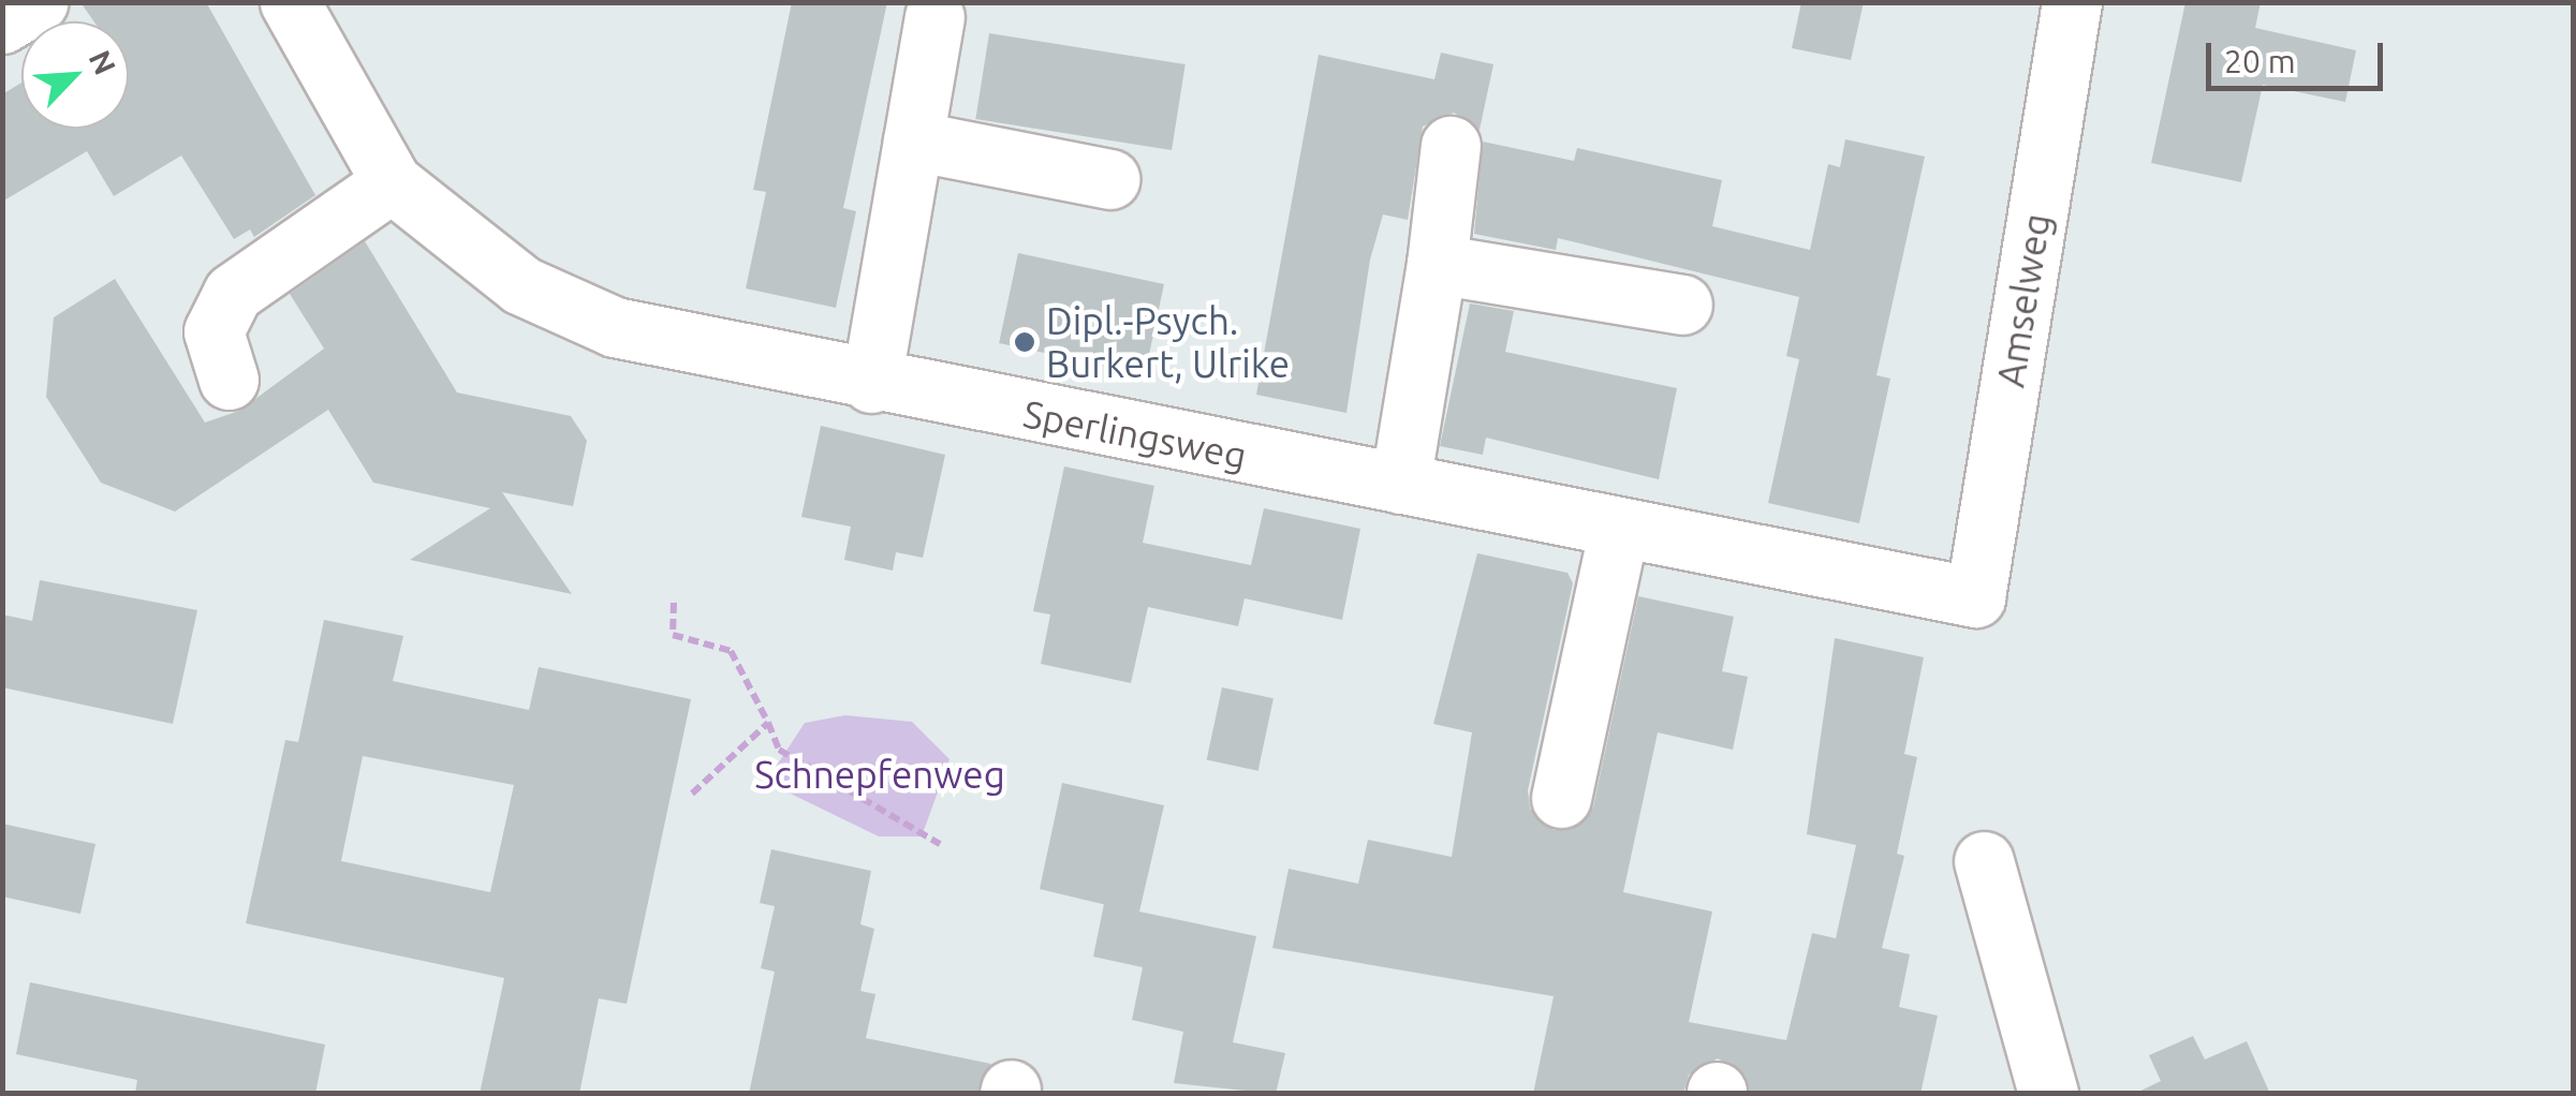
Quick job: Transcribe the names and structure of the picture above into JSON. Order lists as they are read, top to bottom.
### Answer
{
  "streets": {
    "street": ["Amselweg", "Sperlingsweg"]
  },
  "crossings": [
    ["Amselweg", "Sperlingsweg"]
  ],
  "parks": ["Schnepfenweg"],
  "places": ["Dipl.-Psych. Burkert, Ulrike"],
  "scale_bar": "20 m",
  "north": "top right"
}
